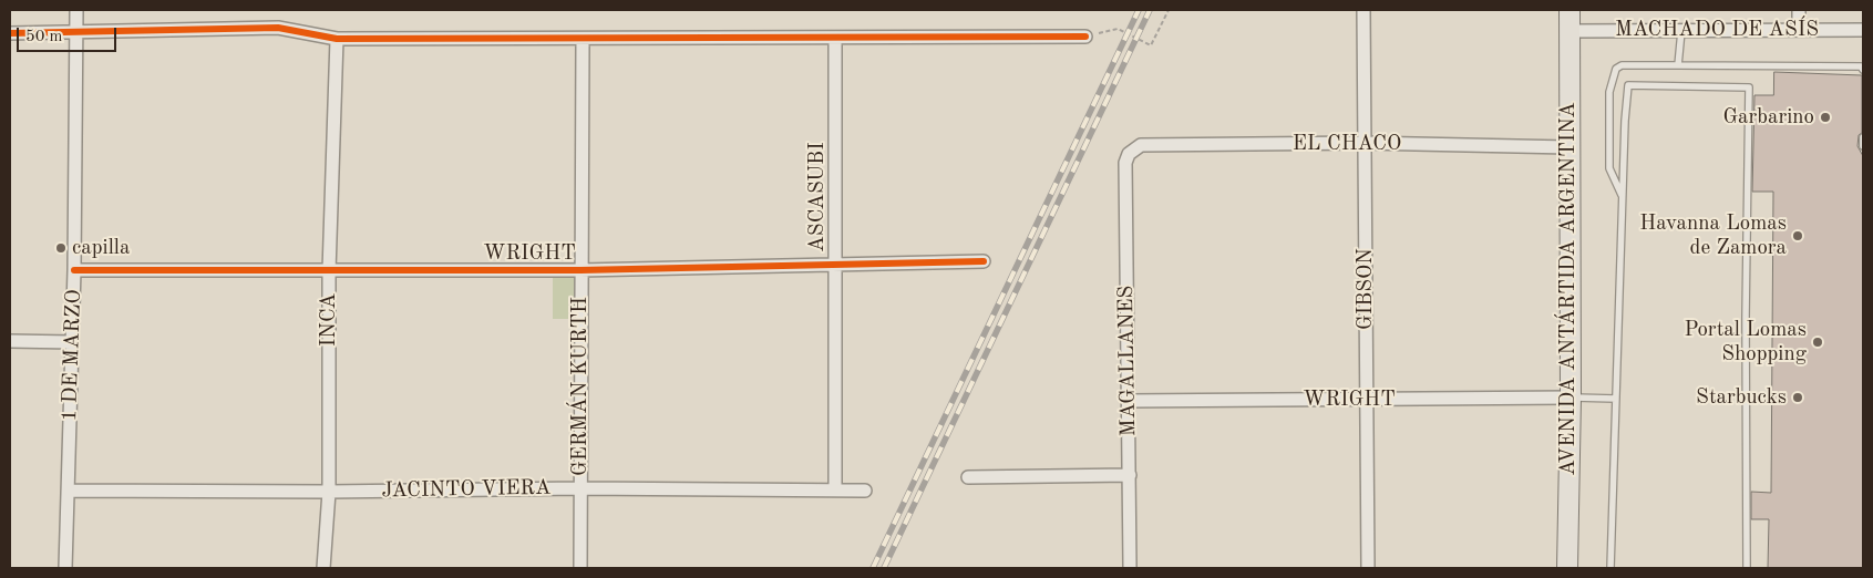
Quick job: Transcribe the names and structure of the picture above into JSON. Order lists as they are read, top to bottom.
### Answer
{
  "streets": {
    "main road": ["AVENIDA ANTÁRTIDA ARGENTINA"],
    "street": [
      "MACHADO DE ASÍS",
      "EL CHACO",
      "ASCASUBI",
      "WRIGHT",
      "GIBSON",
      "INCA",
      "1 DE MARZO",
      "MAGALLANES",
      "GERMÁN KURTH",
      "JACINTO VIERA"
    ]
  },
  "crossings": [
    ["MACHADO DE ASÍS", "AVENIDA ANTÁRTIDA ARGENTINA"],
    ["EL CHACO", "GIBSON"],
    ["EL CHACO", "AVENIDA ANTÁRTIDA ARGENTINA"],
    ["EL CHACO", "MAGALLANES"],
    ["ASCASUBI", "WRIGHT"],
    ["ASCASUBI", "JACINTO VIERA"],
    ["WRIGHT", "GIBSON"],
    ["WRIGHT", "AVENIDA ANTÁRTIDA ARGENTINA"],
    ["WRIGHT", "INCA"],
    ["WRIGHT", "1 DE MARZO"],
    ["WRIGHT", "MAGALLANES"],
    ["WRIGHT", "GERMÁN KURTH"],
    ["INCA", "JACINTO VIERA"],
    ["1 DE MARZO", "JACINTO VIERA"],
    ["GERMÁN KURTH", "JACINTO VIERA"]
  ],
  "places": [
    "Garbarino",
    "Havanna Lomas de Zamora",
    "capilla",
    "Portal Lomas Shopping",
    "Starbucks"
  ],
  "scale_bar": "50 m"
}
